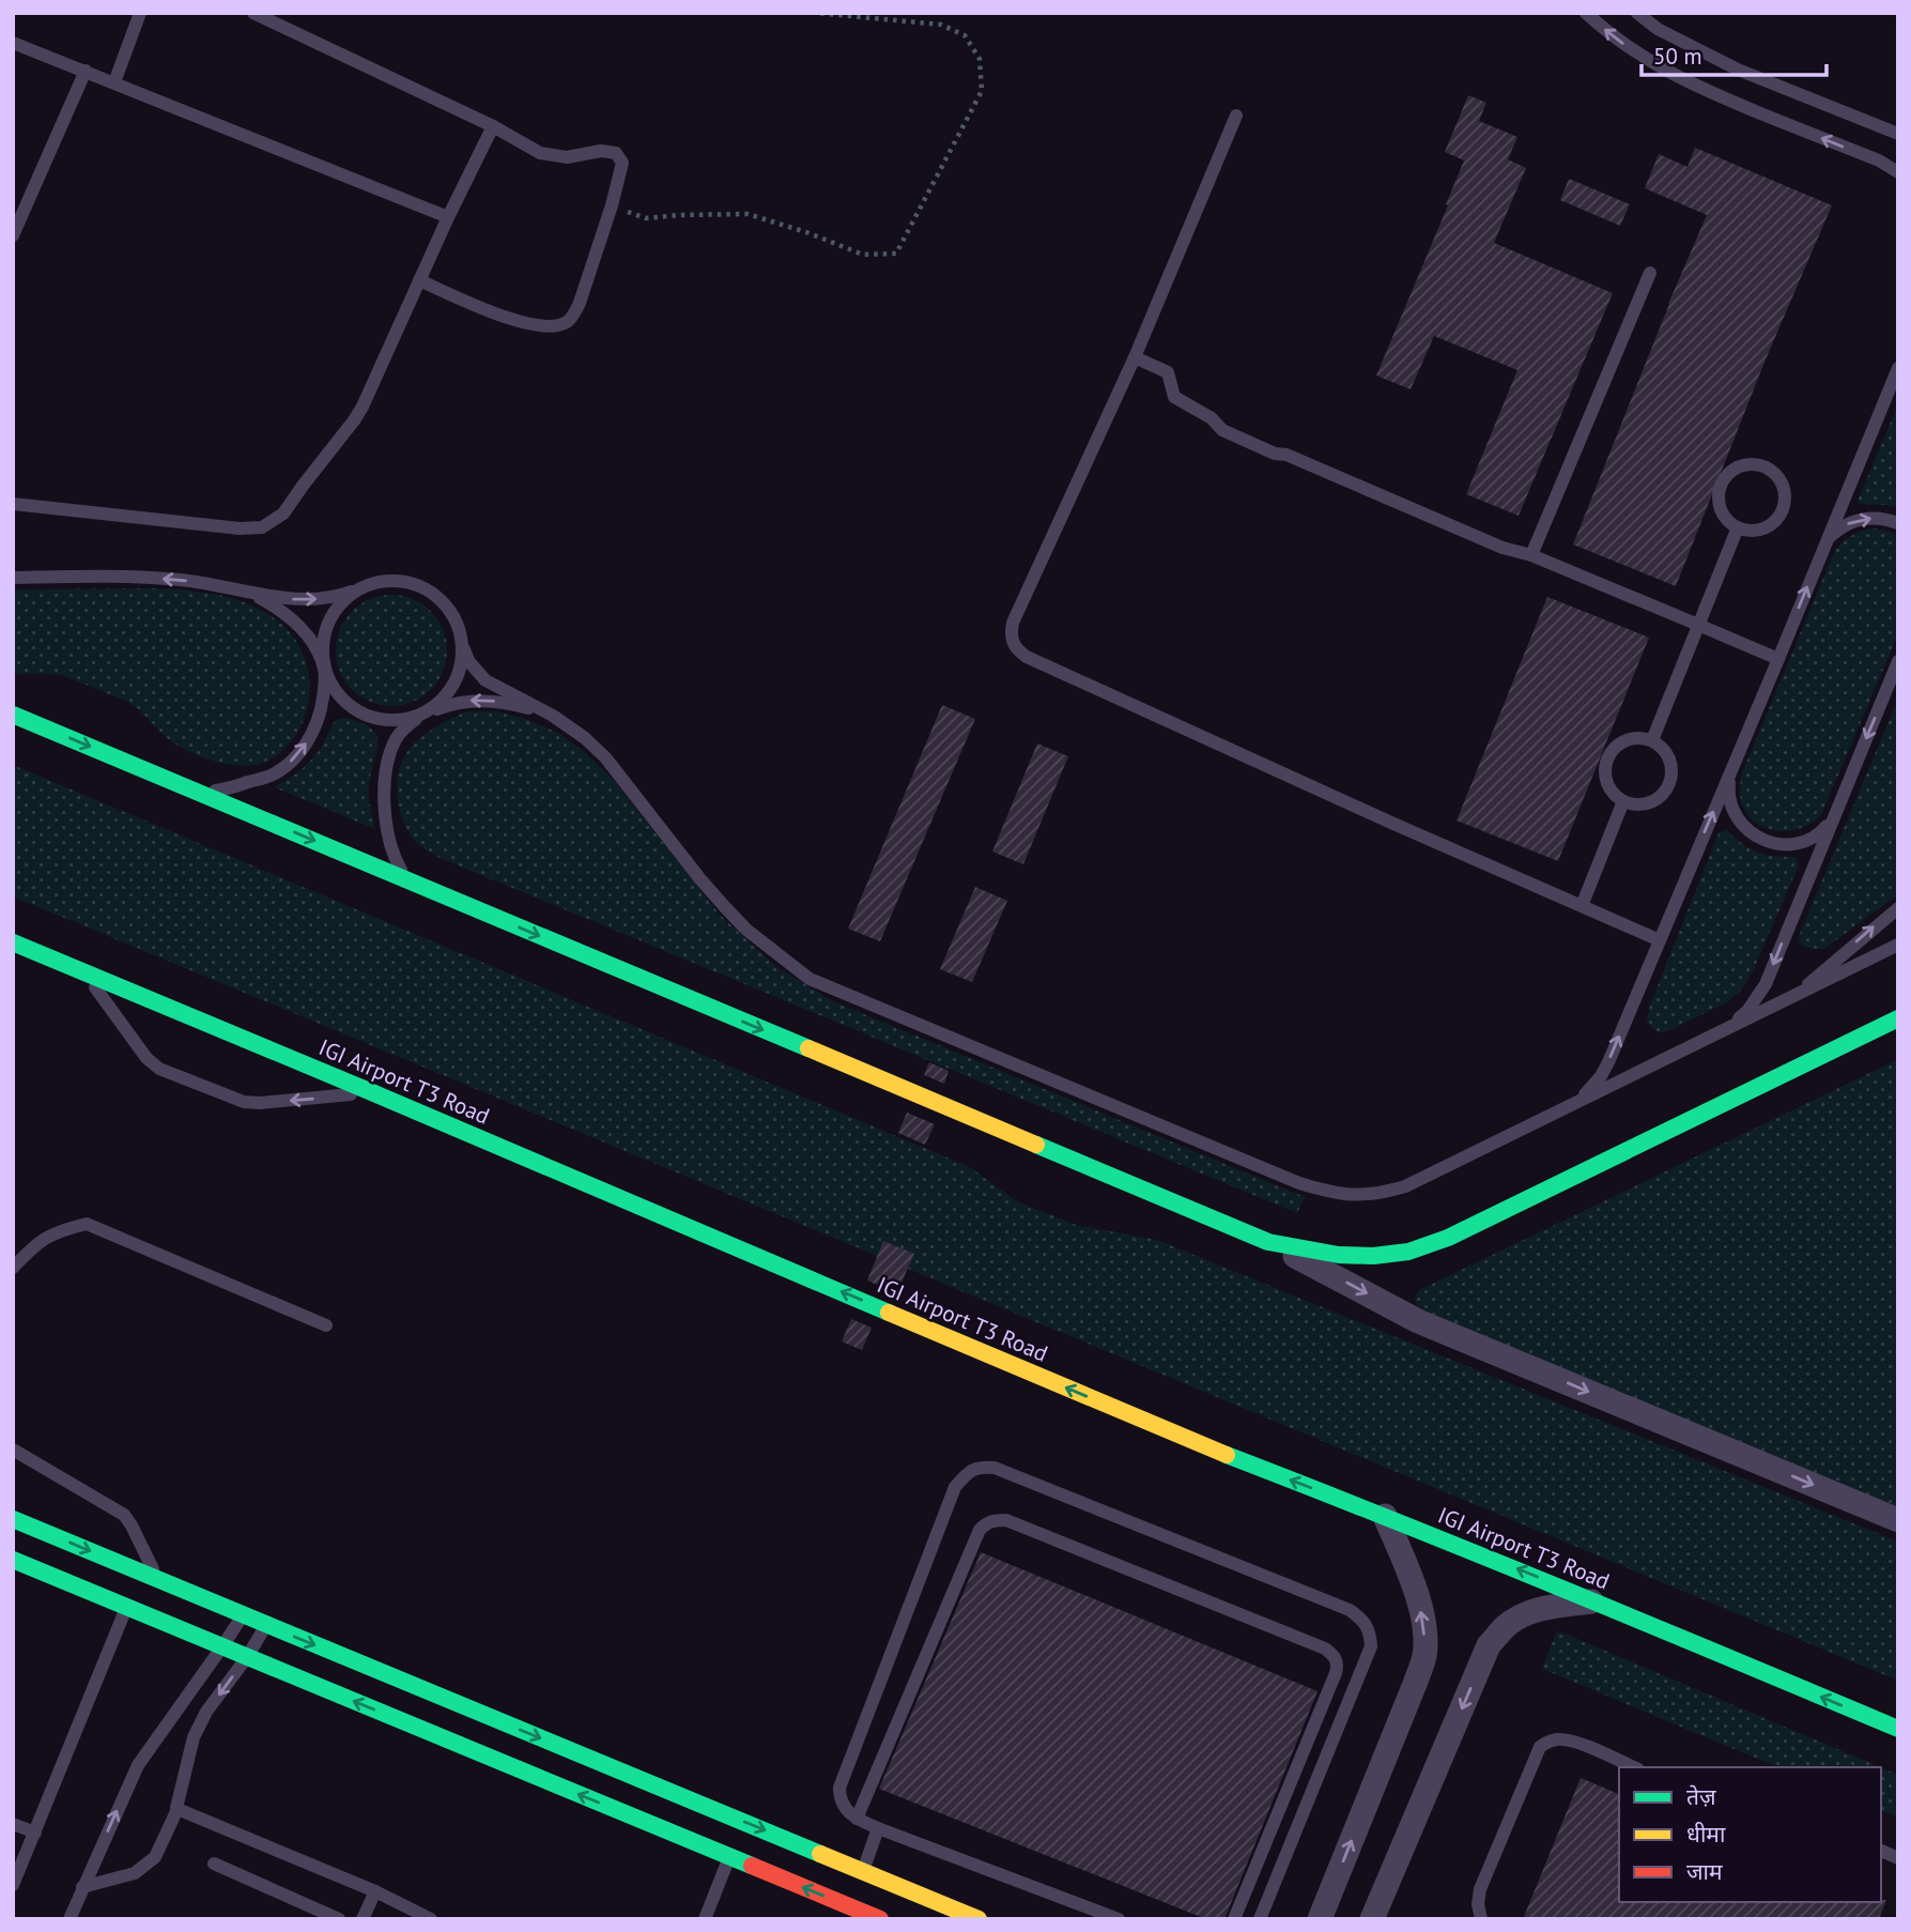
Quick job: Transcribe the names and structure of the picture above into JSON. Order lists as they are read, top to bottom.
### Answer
{
  "streets": {
    "main road": ["IGI Airport T3 Road"]
  },
  "one_way": ["IGI Airport T3 Road"],
  "legend": ["तेज़", "धीमा", "जाम"],
  "scale_bar": "50 m"
}
